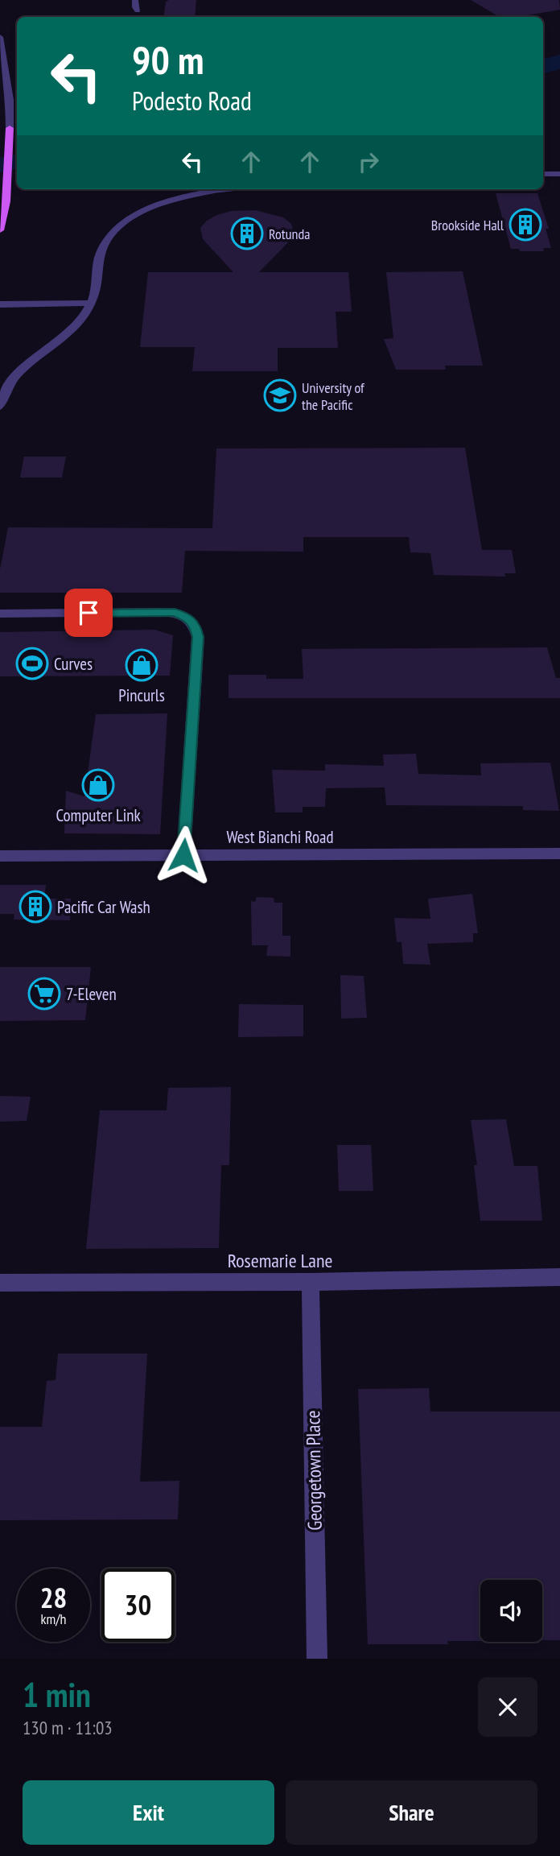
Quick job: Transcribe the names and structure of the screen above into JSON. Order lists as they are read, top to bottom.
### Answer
{
  "streets": {
    "street": ["West Bianchi Road", "Rosemarie Lane", "Georgetown Place"]
  },
  "crossings": [
    ["Rosemarie Lane", "Georgetown Place"]
  ],
  "places": {
    "building": ["Brookside Hall", "Rotunda", "Pacific Car Wash"],
    "school or university": ["University of the Pacific"],
    "sports": ["Curves"],
    "shop": ["Pincurls", "Computer Link"],
    "supermarket": ["7-Eleven"]
  },
  "page": {
    "turn": ["90 m", "Podesto Road"],
    "speed": "28 km/h",
    "limit": "30",
    "heading": ["1 min", "130 m · 11:03"],
    "buttons": ["Exit", "Share"]
  }
}
